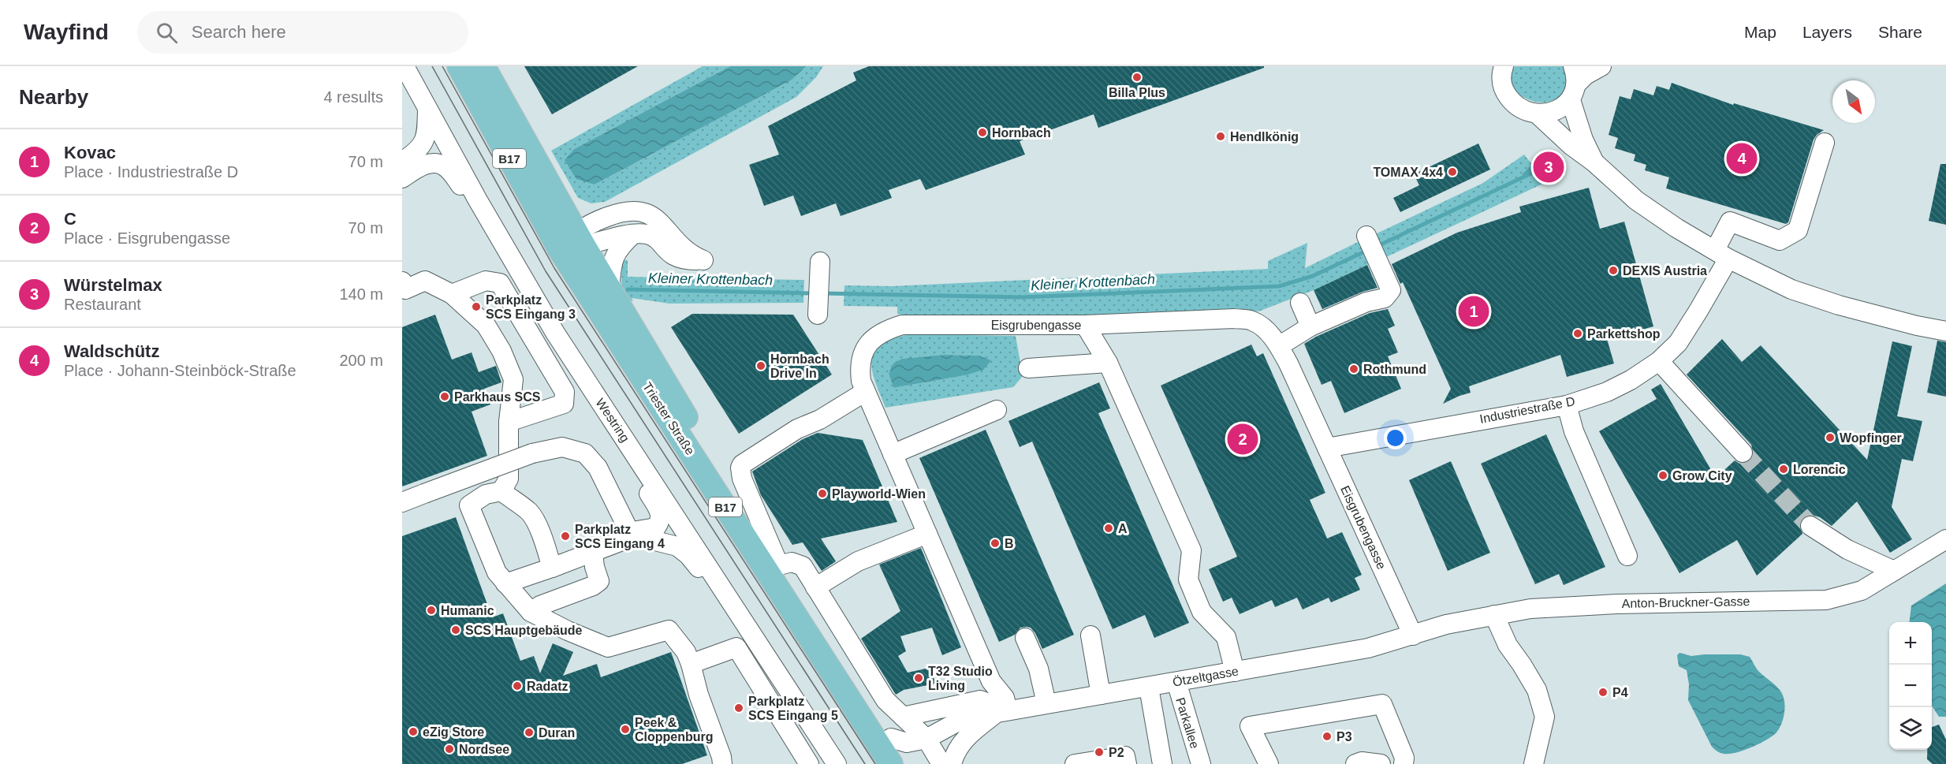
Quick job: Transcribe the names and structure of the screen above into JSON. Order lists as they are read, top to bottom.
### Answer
{
  "streets": {
    "main road": ["B17", "Triester Straße"],
    "street": [
      "Eisgrubengasse",
      "Industriestraße D",
      "Westring",
      "Anton-Bruckner-Gasse",
      "Ötzeltgasse",
      "Parkallee"
    ]
  },
  "crossings": [
    ["Eisgrubengasse", "Industriestraße D"],
    ["Eisgrubengasse", "Anton-Bruckner-Gasse"],
    ["Eisgrubengasse", "Ötzeltgasse"],
    ["Triester Straße", "Ötzeltgasse"],
    ["Anton-Bruckner-Gasse", "Ötzeltgasse"],
    ["Ötzeltgasse", "Parkallee"]
  ],
  "water": ["Kleiner Krottenbach"],
  "places": [
    "Billa Plus",
    "Hornbach",
    "Hendlkönig",
    "TOMAX 4x4",
    "DEXIS Austria",
    "Parkplatz SCS Eingang 3",
    "Parkettshop",
    "Hornbach Drive In",
    "Rothmund",
    "Parkhaus SCS",
    "Wopfinger",
    "Lorencic",
    "Grow City",
    "Playworld-Wien",
    "A",
    "Parkplatz SCS Eingang 4",
    "B",
    "Humanic",
    "SCS Hauptgebäude",
    "T32 Studio Living",
    "Radatz",
    "P4",
    "Parkplatz SCS Eingang 5",
    "Peek & Cloppenburg",
    "eZig Store",
    "Duran",
    "P3",
    "Nordsee",
    "P2"
  ],
  "north": "bottom right",
  "page": {
    "header": "Wayfind",
    "search": "Search here",
    "nav": ["Map", "Layers", "Share"],
    "heading": ["Nearby", "4 results"],
    "list": [
      {
        "mark": "1",
        "name": "Kovac",
        "note": "Place · Industriestraße D",
        "value": "70 m"
      },
      {
        "mark": "2",
        "name": "C",
        "note": "Place · Eisgrubengasse",
        "value": "70 m"
      },
      {
        "mark": "3",
        "name": "Würstelmax",
        "note": "Restaurant",
        "value": "140 m"
      },
      {
        "mark": "4",
        "name": "Waldschütz",
        "note": "Place · Johann-Steinböck-Straße",
        "value": "200 m"
      }
    ],
    "pins": [
      "4",
      "3",
      "1",
      "2"
    ],
    "map_buttons": ["+", "−"]
  }
}
